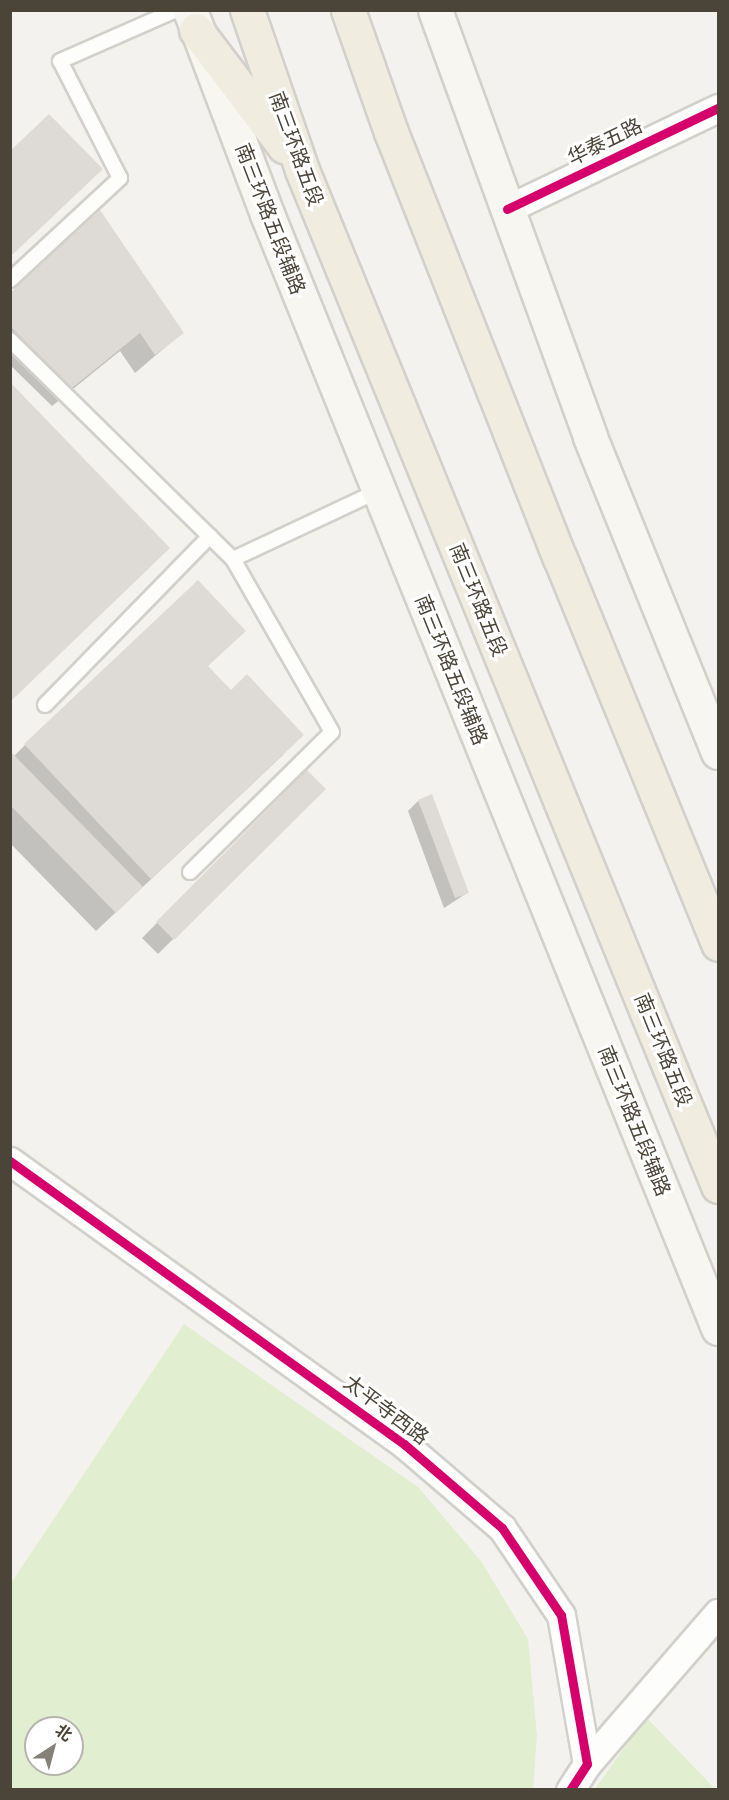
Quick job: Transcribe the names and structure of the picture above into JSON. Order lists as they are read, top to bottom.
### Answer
{
  "streets": {
    "highway": ["南三环路五段"],
    "main road": ["南三环路五段辅路"],
    "street": ["华泰五路", "太平寺西路"]
  },
  "north": "top right"
}
